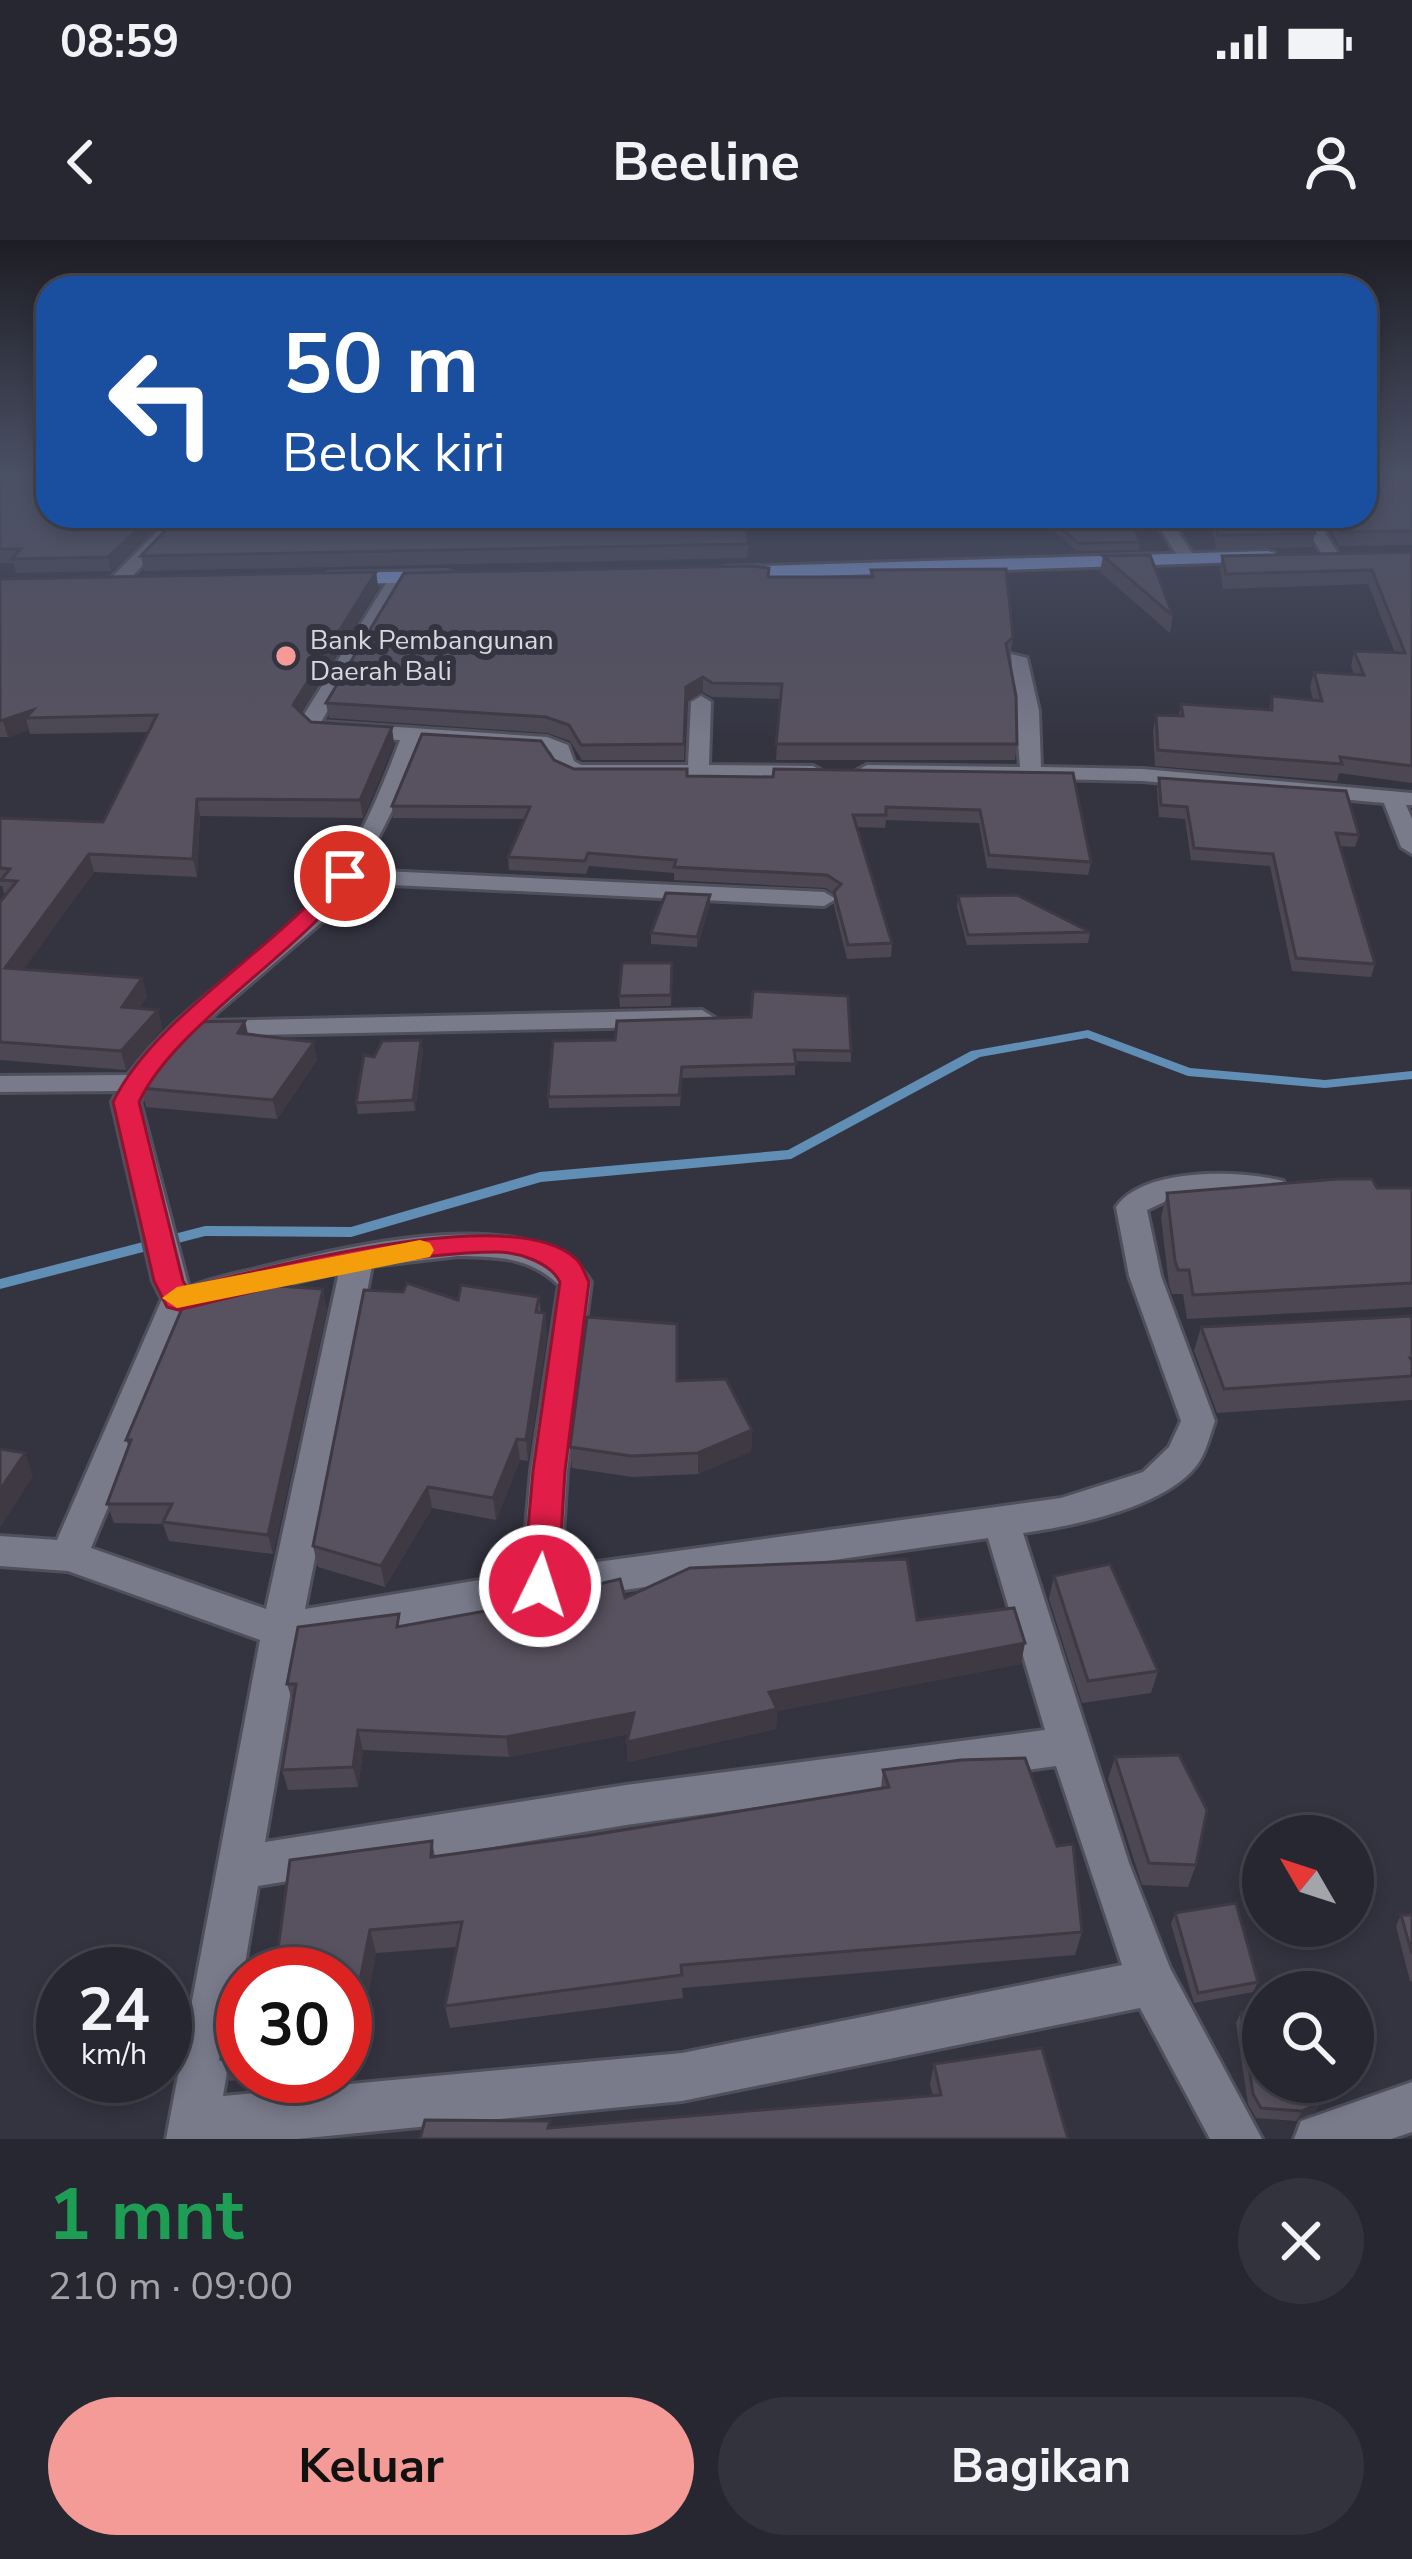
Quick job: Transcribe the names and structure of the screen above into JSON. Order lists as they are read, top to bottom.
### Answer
{
  "places": ["Bank Pembangunan Daerah Bali"],
  "north": "top left",
  "page": {
    "status": "08:59",
    "header": "Beeline",
    "turn": ["50 m", "Belok kiri"],
    "speed": "24 km/h",
    "limit": "30",
    "heading": ["1 mnt", "210 m · 09:00"],
    "buttons": ["Keluar", "Bagikan"]
  }
}
